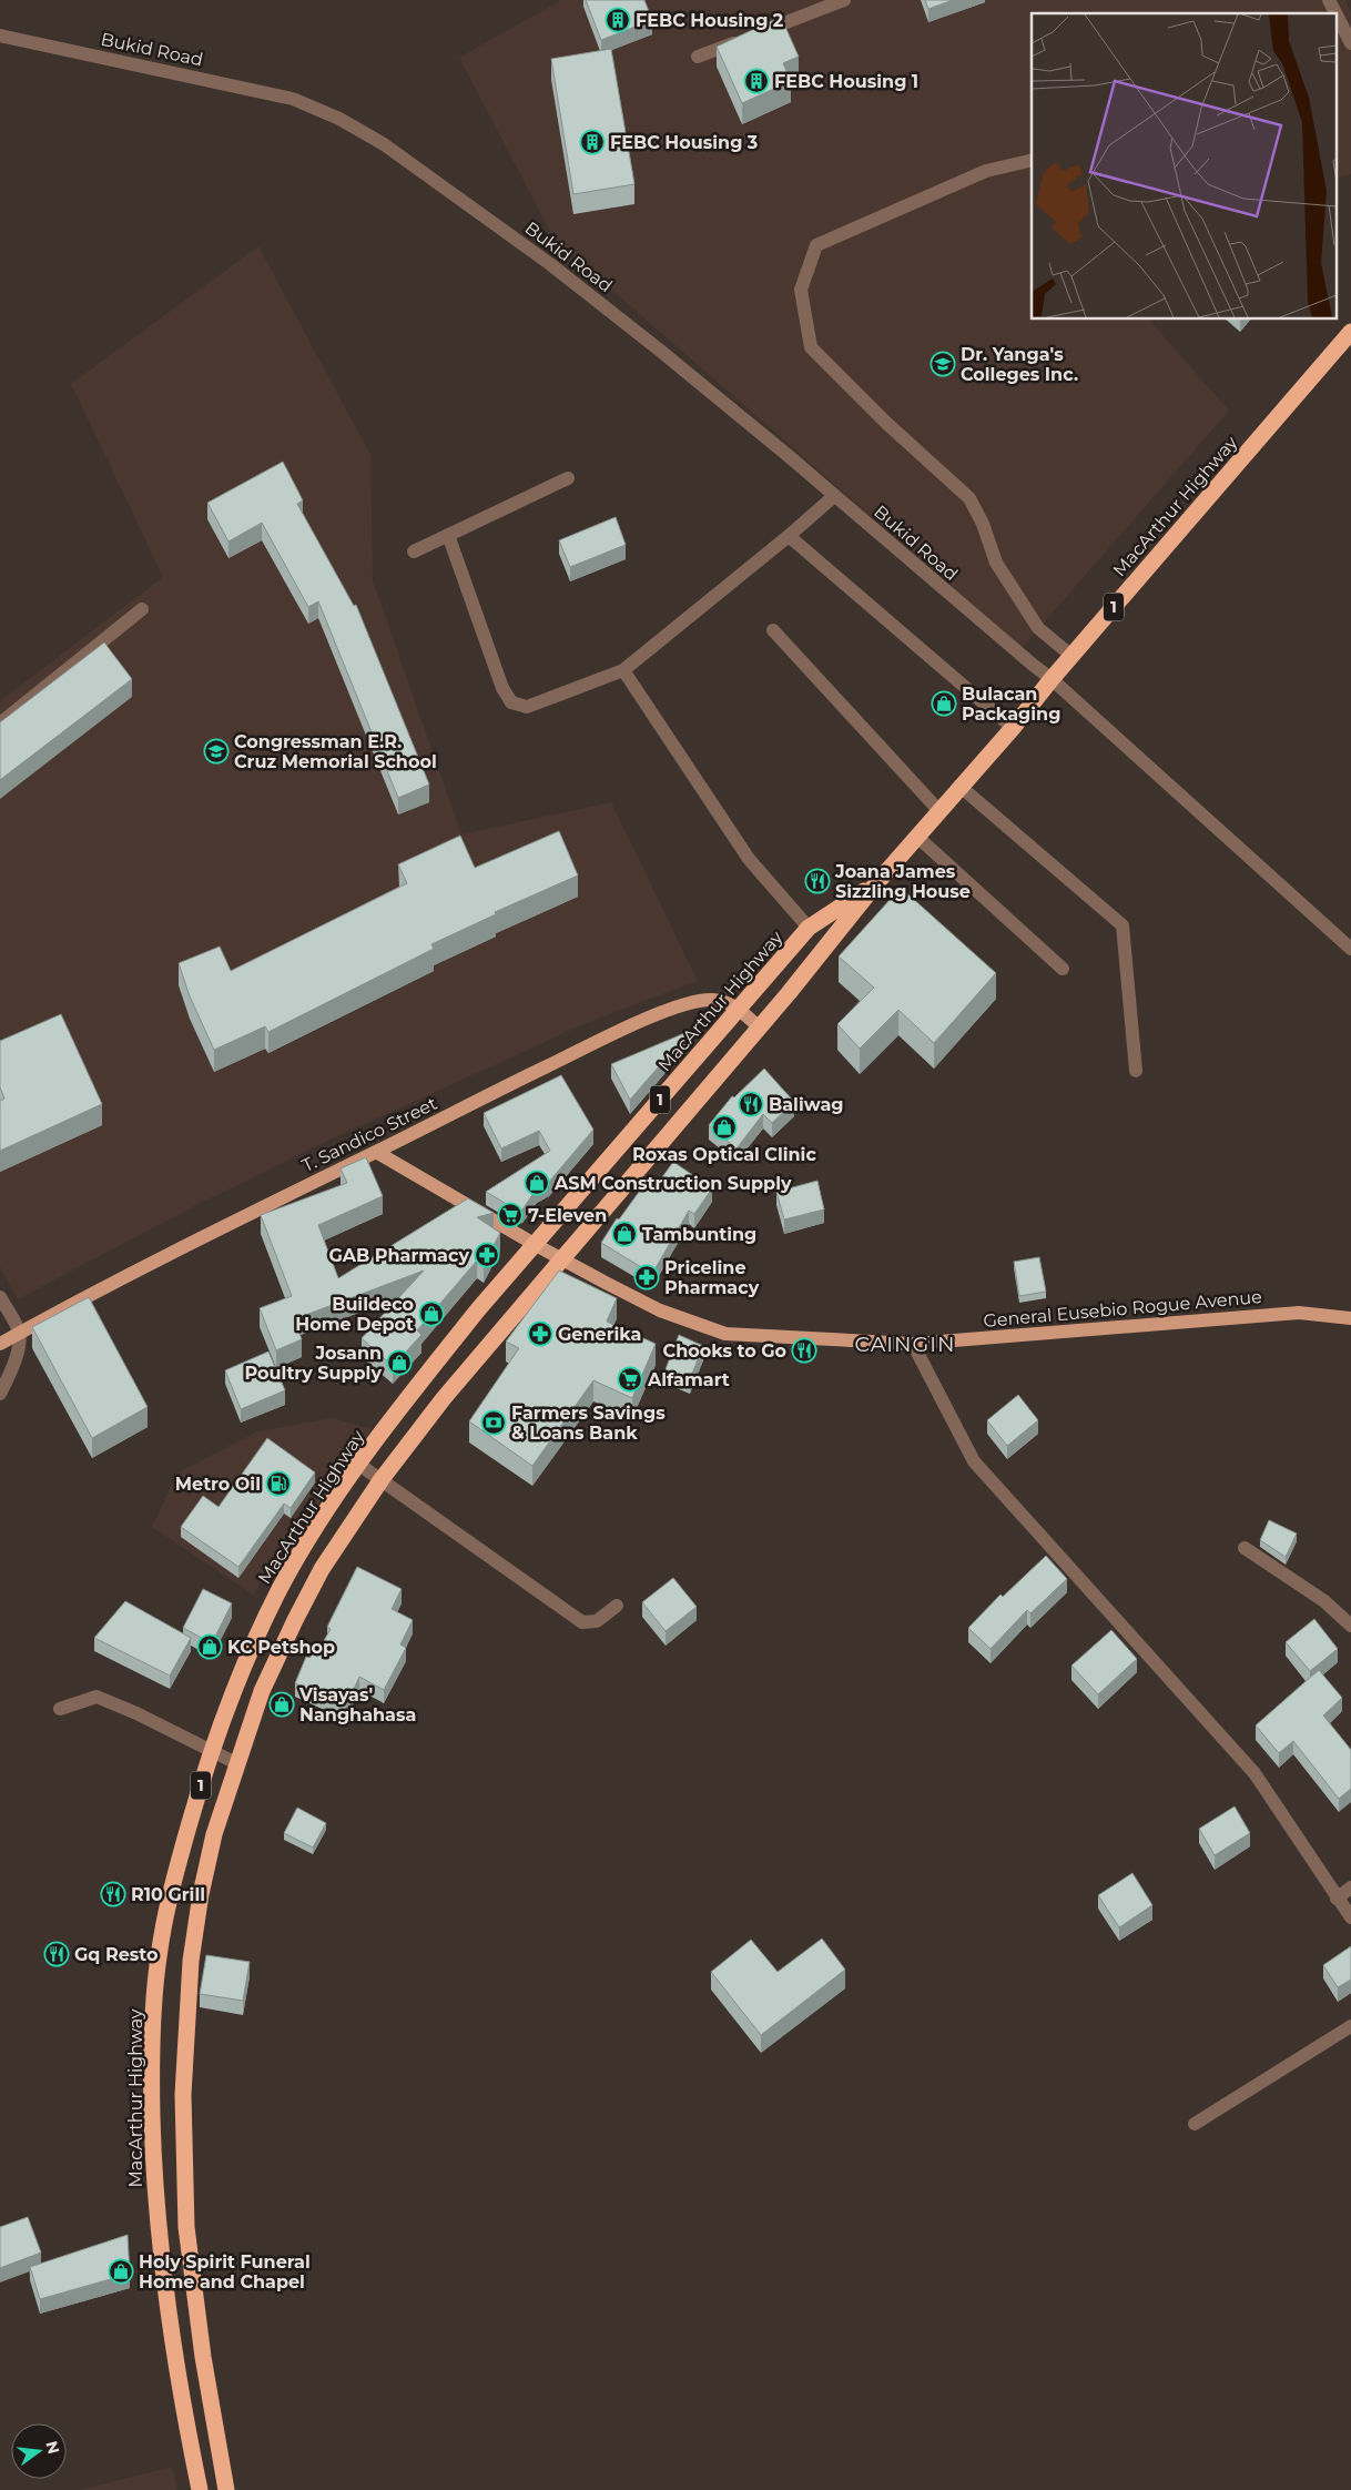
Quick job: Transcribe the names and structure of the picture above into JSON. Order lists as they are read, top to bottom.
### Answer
{
  "streets": {
    "highway": ["MacArthur Highway", "1"],
    "main road": ["T. Sandico Street", "General Eusebio Rogue Avenue"],
    "street": ["Bukid Road"]
  },
  "crossings": [
    ["Bukid Road", "MacArthur Highway"],
    ["MacArthur Highway", "T. Sandico Street"],
    ["MacArthur Highway", "General Eusebio Rogue Avenue"],
    ["T. Sandico Street", "General Eusebio Rogue Avenue"]
  ],
  "districts": ["CAINGIN"],
  "places": {
    "building": ["FEBC Housing 2", "FEBC Housing 1", "FEBC Housing 3"],
    "school or university": ["Dr. Yanga's Colleges Inc.", "Congressman E.R. Cruz Memorial School"],
    "shop": [
      "Bulacan Packaging",
      "Roxas Optical Clinic",
      "ASM Construction Supply",
      "Tambunting",
      "Buildeco Home Depot",
      "Josann Poultry Supply",
      "KC Petshop",
      "Visayas' Nanghahasa",
      "Holy Spirit Funeral Home and Chapel"
    ],
    "restaurant": [
      "Joana James Sizzling House",
      "Baliwag",
      "Chooks to Go",
      "R10 Grill",
      "Gq Resto"
    ],
    "supermarket": ["7-Eleven", "Alfamart"],
    "pharmacy": ["GAB Pharmacy", "Priceline Pharmacy", "Generika"],
    "bank": ["Farmers Savings & Loans Bank"],
    "fuel station": ["Metro Oil"]
  },
  "north": "right"
}
